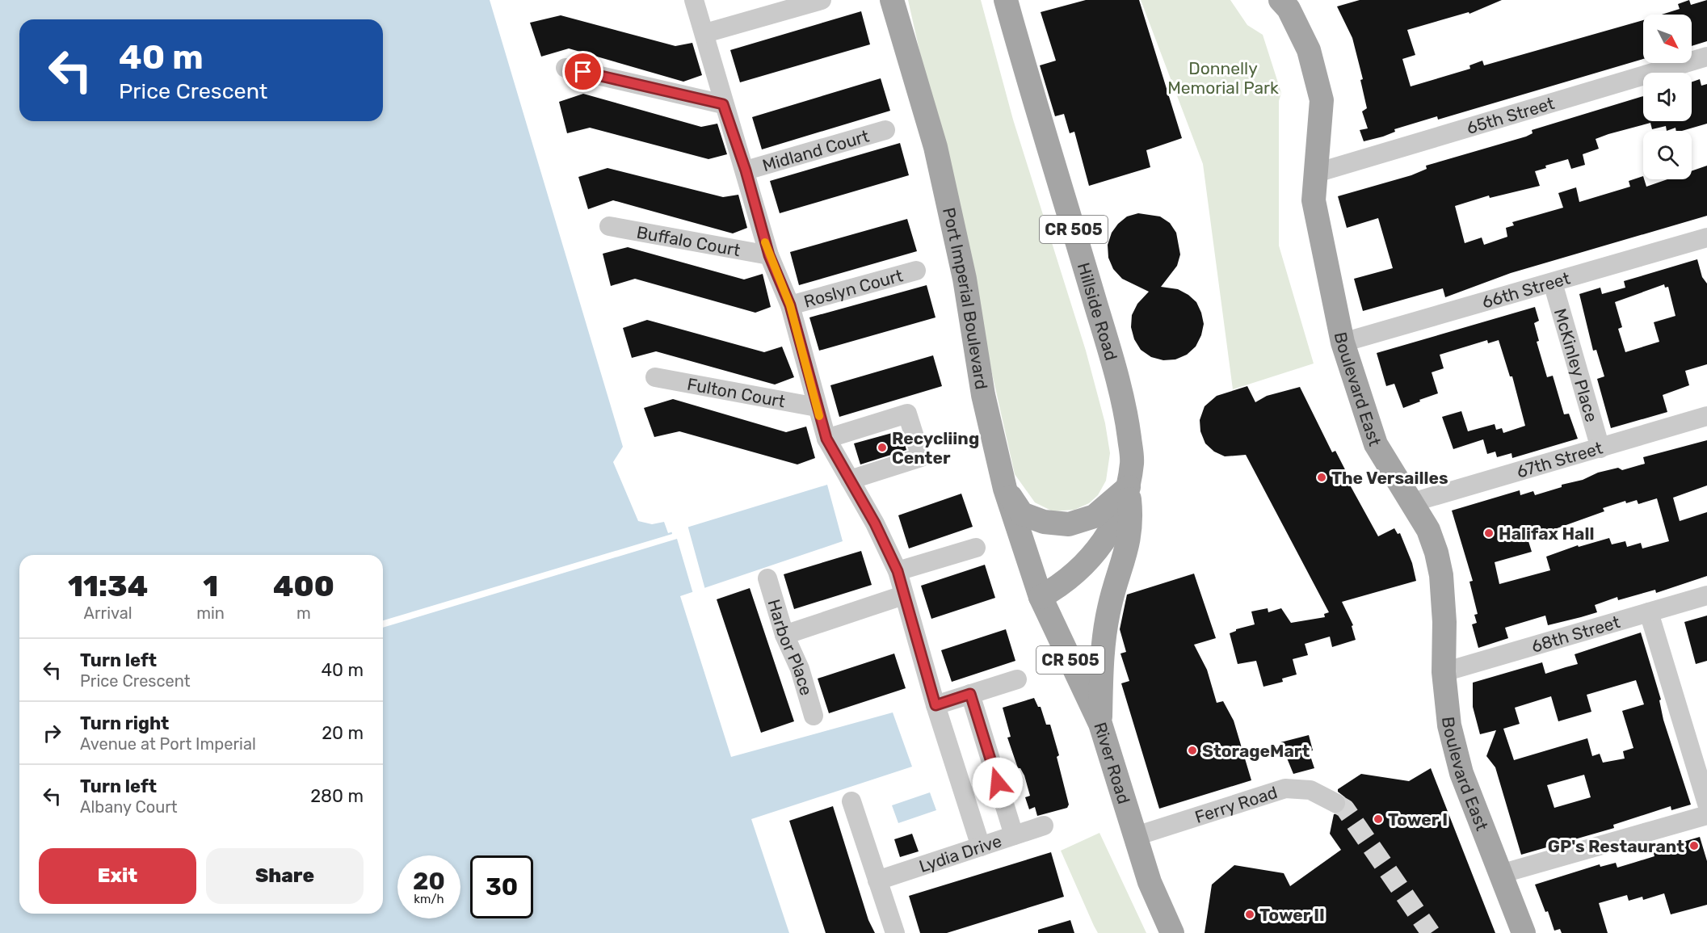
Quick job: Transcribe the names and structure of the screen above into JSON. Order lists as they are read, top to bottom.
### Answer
{
  "streets": {
    "main road": [
      "CR 505",
      "Port Imperial Boulevard",
      "Hillside Road",
      "Boulevard East",
      "River Road"
    ],
    "street": [
      "65th Street",
      "Midland Court",
      "Buffalo Court",
      "Roslyn Court",
      "66th Street",
      "McKinley Place",
      "Fulton Court",
      "67th Street",
      "68th Street",
      "Harbor Place",
      "Ferry Road",
      "Lydia Drive"
    ]
  },
  "crossings": [
    ["65th Street", "Boulevard East"],
    ["CR 505", "Port Imperial Boulevard"],
    ["CR 505", "Hillside Road"],
    ["CR 505", "River Road"],
    ["66th Street", "McKinley Place"],
    ["66th Street", "Boulevard East"],
    ["Port Imperial Boulevard", "River Road"],
    ["McKinley Place", "67th Street"],
    ["Boulevard East", "67th Street"],
    ["Boulevard East", "68th Street"],
    ["River Road", "Ferry Road"]
  ],
  "parks": ["Donnelly Memorial Park"],
  "places": [
    "Recycliing Center",
    "The Versailles",
    "Halifax Hall",
    "StorageMart",
    "Tower I",
    "GP's Restaurant",
    "Tower II"
  ],
  "north": "bottom right",
  "page": {
    "turn": ["40 m", "Price Crescent"],
    "eta": [
      "11:34",
      "Arrival",
      "1",
      "min",
      "400",
      "m"
    ],
    "list": [
      {
        "name": "Turn left",
        "note": "Price Crescent",
        "value": "40 m"
      },
      {
        "name": "Turn right",
        "note": "Avenue at Port Imperial",
        "value": "20 m"
      },
      {
        "name": "Turn left",
        "note": "Albany Court",
        "value": "280 m"
      }
    ],
    "buttons": ["Exit", "Share"],
    "speed": "20 km/h",
    "limit": "30"
  }
}
